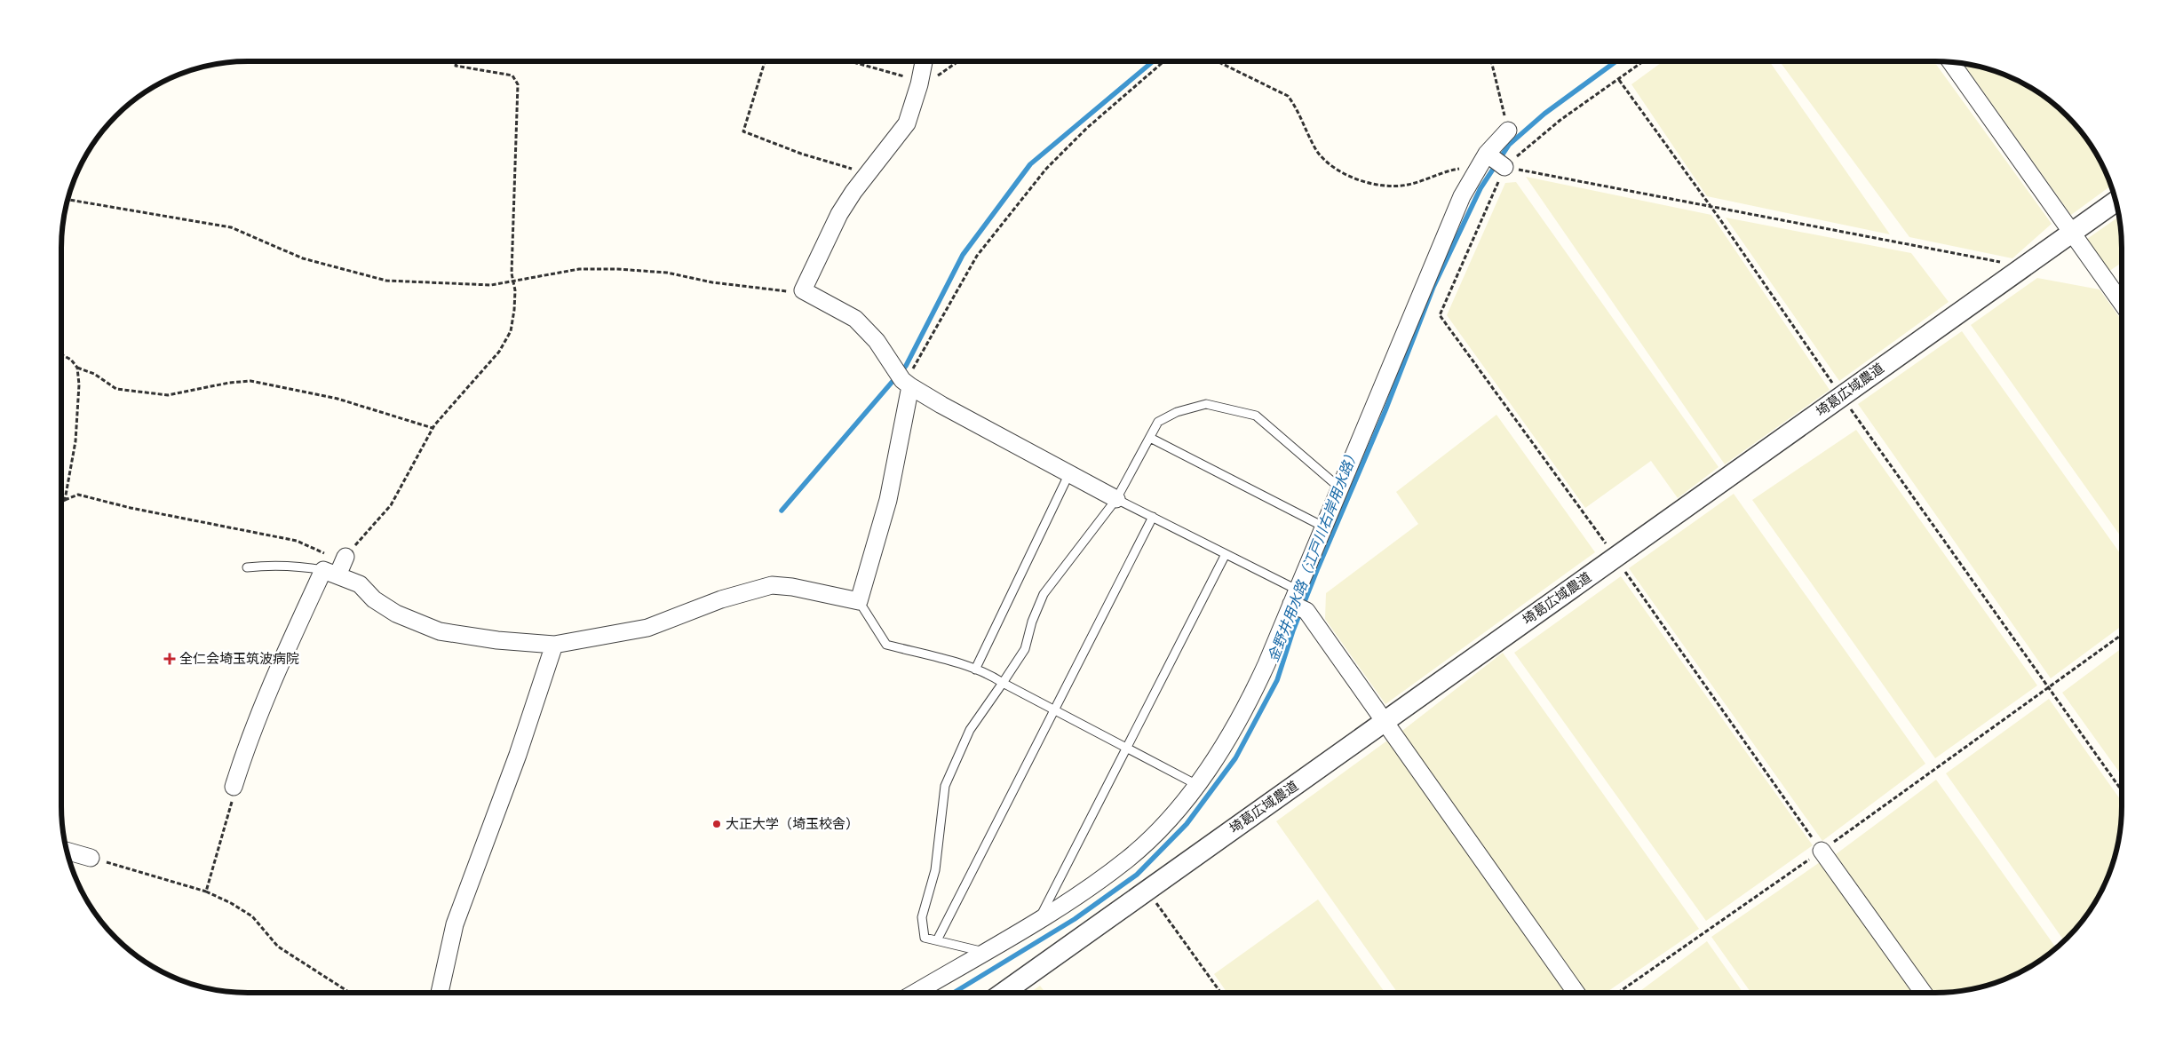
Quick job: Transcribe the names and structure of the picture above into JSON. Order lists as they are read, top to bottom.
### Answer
{
  "streets": {
    "street": ["埼葛広域農道"]
  },
  "water": ["金野井用水路（江戸川右岸用水路）"],
  "places": {
    "health": ["全仁会埼玉筑波病院"],
    "other": ["大正大学（埼玉校舎）"]
  }
}
